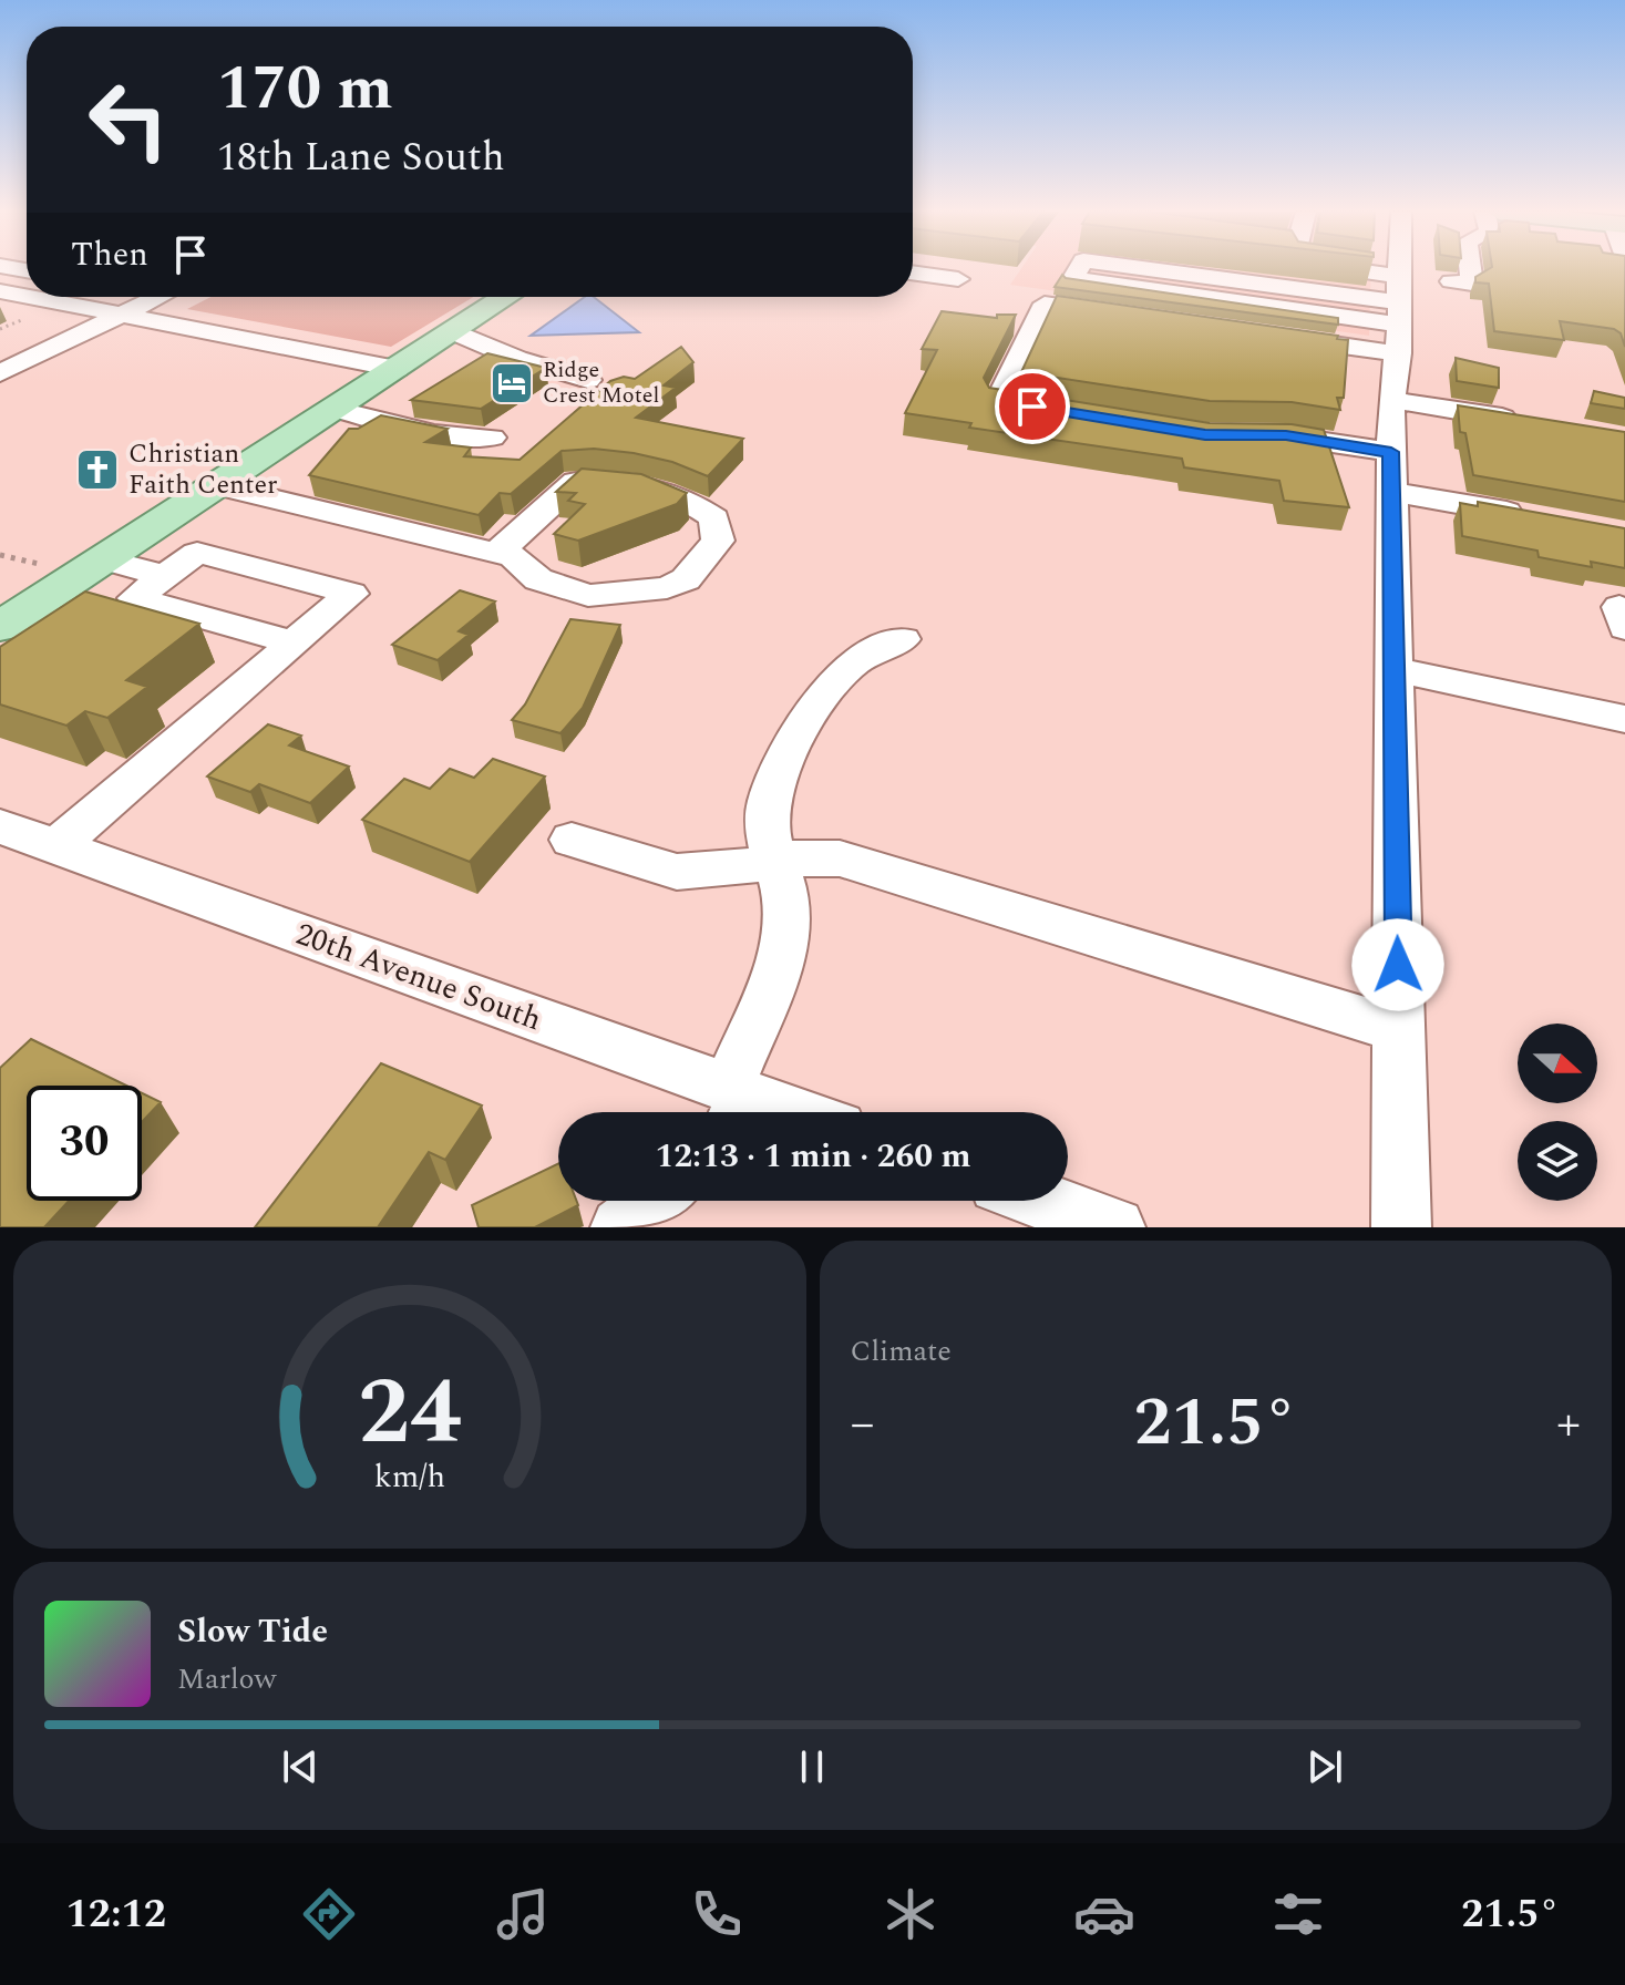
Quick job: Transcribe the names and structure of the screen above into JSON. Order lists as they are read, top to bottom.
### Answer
{
  "streets": {
    "street": ["20th Avenue South"]
  },
  "places": {
    "hotel": ["Ridge Crest Motel"],
    "church": ["Christian Faith Center"]
  },
  "north": "right",
  "page": {
    "turn": ["170 m", "18th Lane South"],
    "then": "Then",
    "limit": "30",
    "trip": "12:13 · 1 min · 260 m",
    "tile": "Climate",
    "heat": ["−", "21.5°", "+"],
    "song": ["Slow Tide", "Marlow"],
    "tabs": ["12:12", "21.5°"],
    "gauge": ["24", "km/h"]
  }
}
